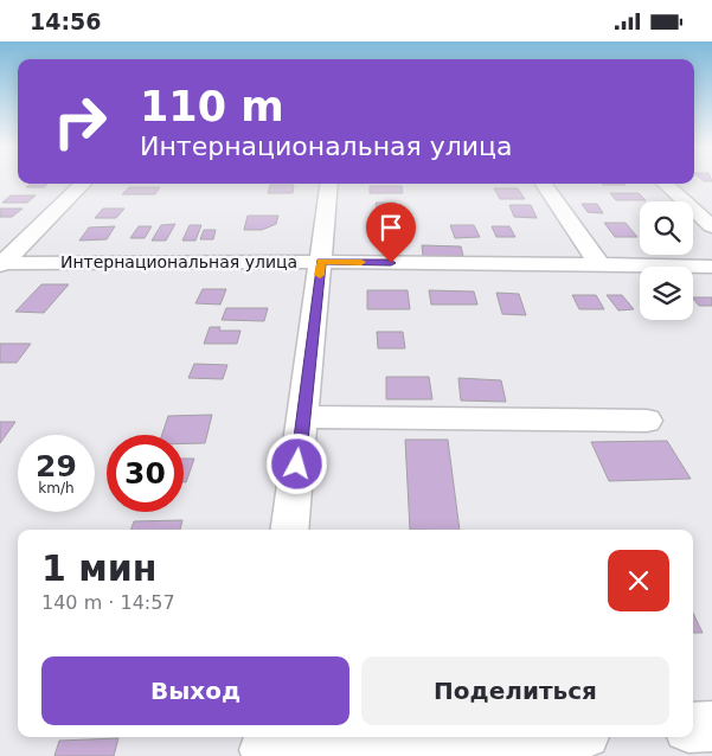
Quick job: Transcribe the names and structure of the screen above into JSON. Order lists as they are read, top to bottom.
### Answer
{
  "streets": {
    "street": ["Интернациональная улица"]
  },
  "page": {
    "status": "14:56",
    "turn": ["110 m", "Интернациональная улица"],
    "speed": "29 km/h",
    "limit": "30",
    "heading": ["1 мин", "140 m · 14:57"],
    "buttons": ["Выход", "Поделиться"]
  }
}
